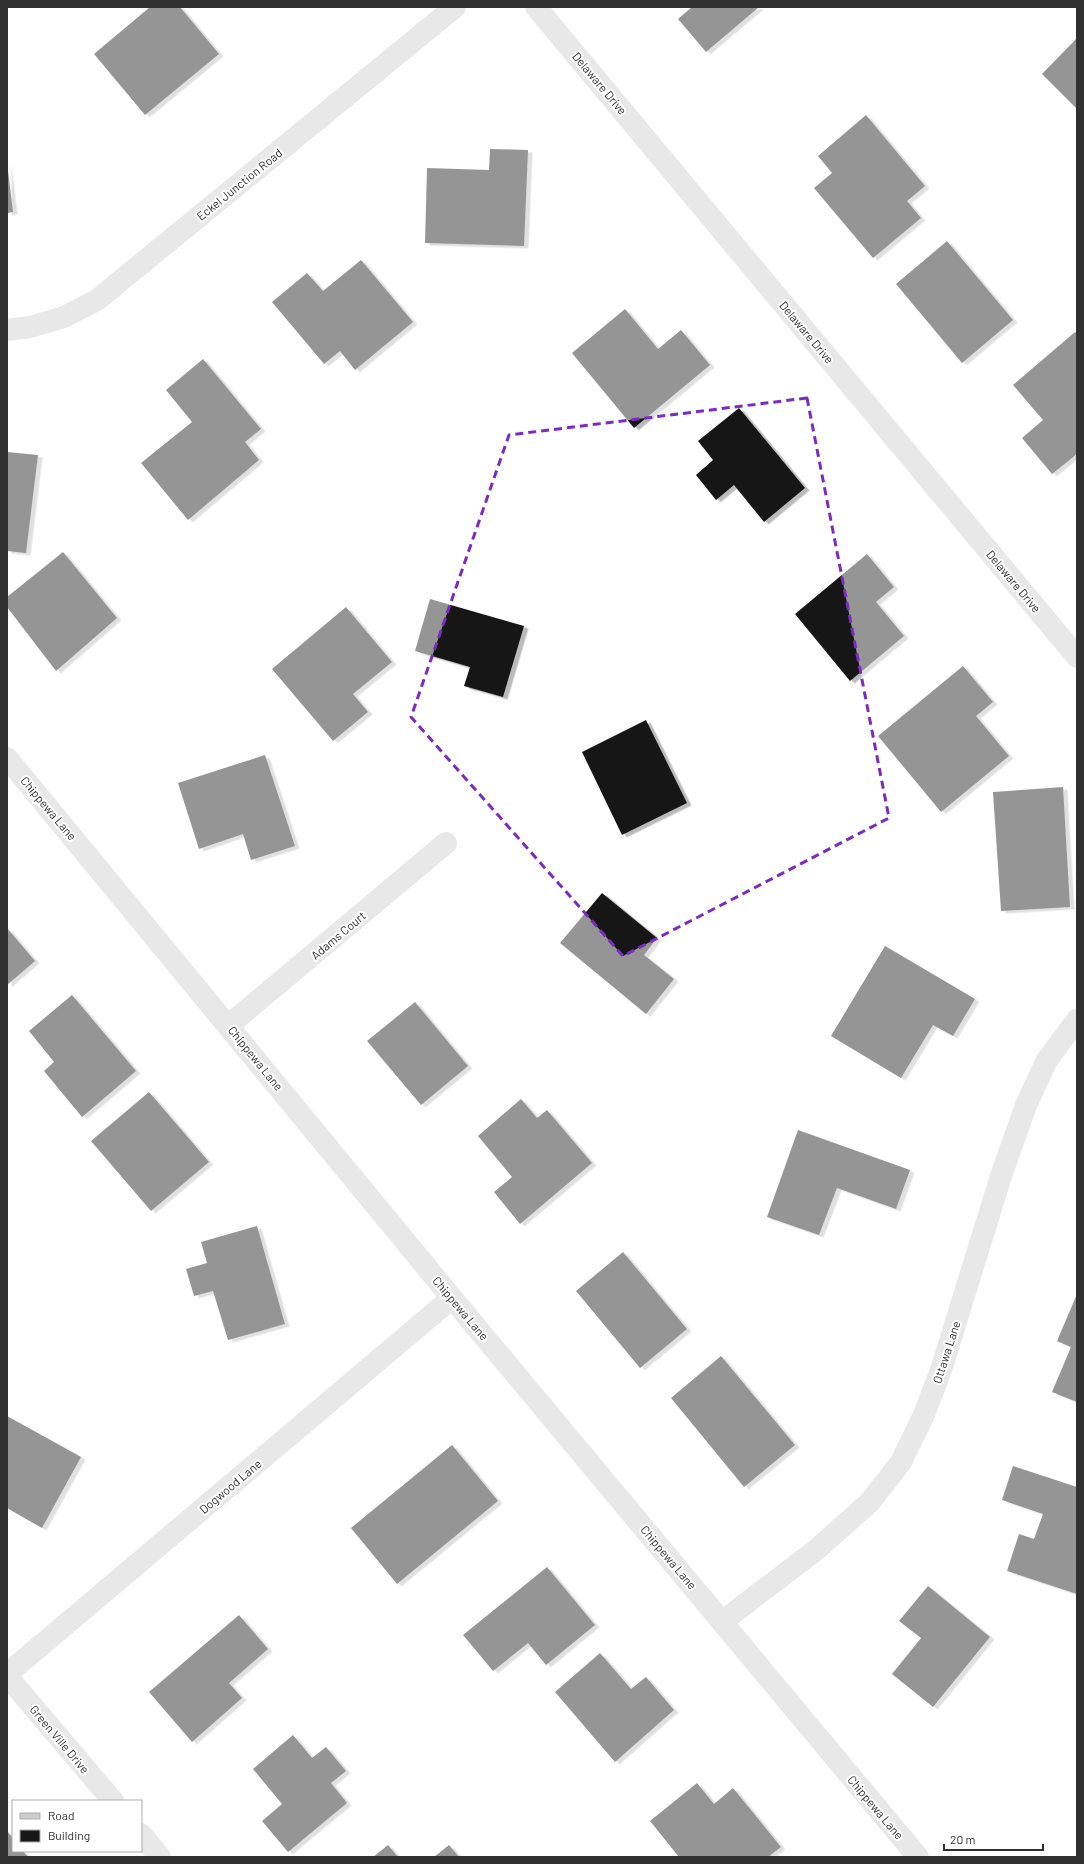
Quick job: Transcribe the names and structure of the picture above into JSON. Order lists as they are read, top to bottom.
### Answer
{
  "streets": {
    "street": [
      "Delaware Drive",
      "Eckel Junction Road",
      "Chippewa Lane",
      "Adams Court",
      "Ottawa Lane",
      "Dogwood Lane",
      "Green Ville Drive"
    ]
  },
  "crossings": [
    ["Chippewa Lane", "Adams Court"],
    ["Chippewa Lane", "Ottawa Lane"],
    ["Chippewa Lane", "Dogwood Lane"],
    ["Dogwood Lane", "Green Ville Drive"]
  ],
  "legend": ["Road", "Building"],
  "scale_bar": "20 m"
}
